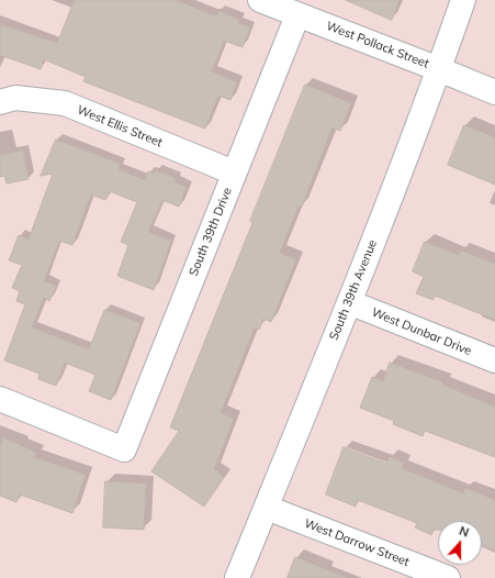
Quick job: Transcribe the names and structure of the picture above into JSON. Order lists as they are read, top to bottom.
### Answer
{
  "streets": {
    "street": [
      "West Pollack Street",
      "West Ellis Street",
      "South 39th Drive",
      "South 39th Avenue",
      "West Dunbar Drive",
      "West Darrow Street"
    ]
  },
  "crossings": [
    ["West Pollack Street", "South 39th Drive"],
    ["West Pollack Street", "South 39th Avenue"],
    ["West Ellis Street", "South 39th Drive"],
    ["South 39th Avenue", "West Dunbar Drive"],
    ["South 39th Avenue", "West Darrow Street"]
  ],
  "north": "top"
}
